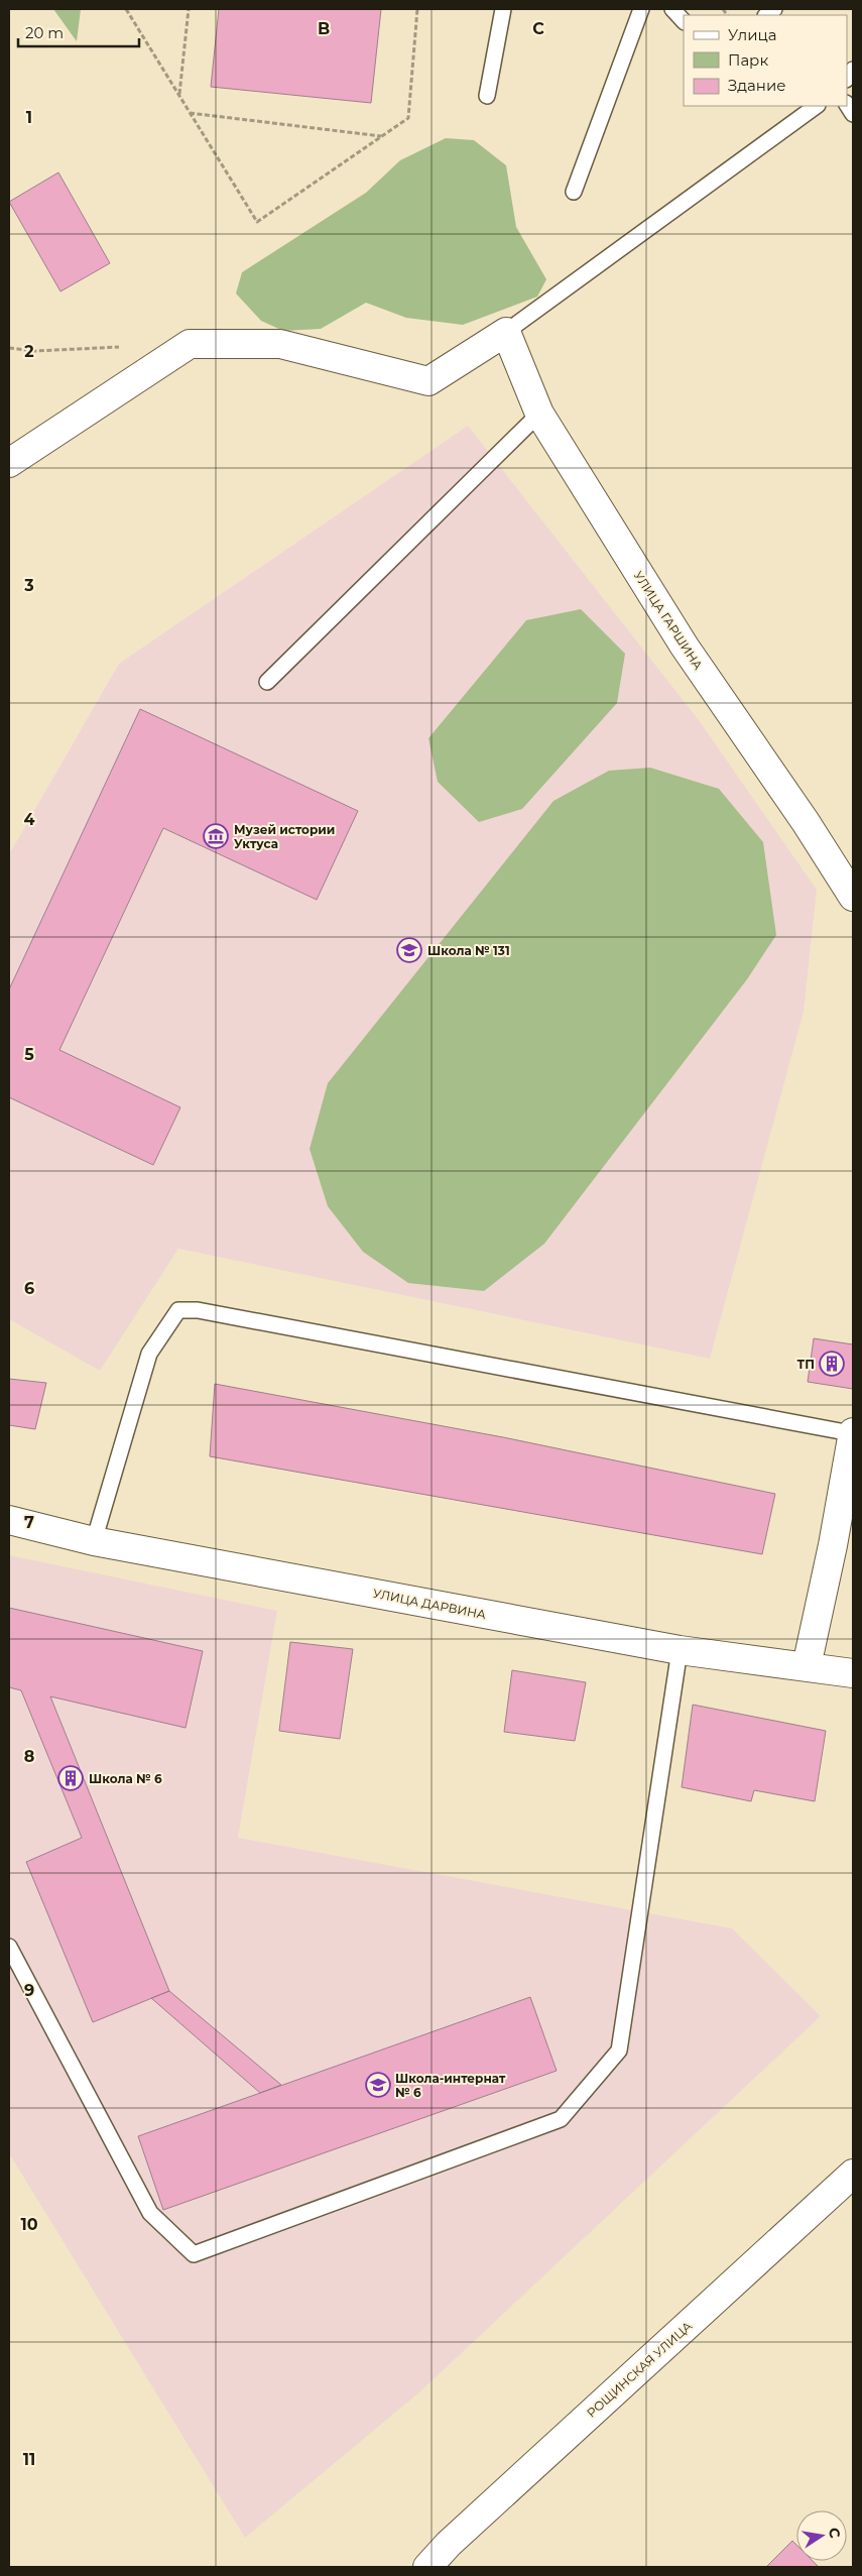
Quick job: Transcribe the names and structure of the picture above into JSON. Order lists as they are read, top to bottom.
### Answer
{
  "streets": {
    "street": ["УЛИЦА ГАРШИНА", "УЛИЦА ДАРВИНА", "РОЩИНСКАЯ УЛИЦА"]
  },
  "places": {
    "museum": ["Музей истории Уктуса"],
    "school or university": ["Школа № 131", "Школа-интернат № 6"],
    "building": ["ТП", "Школа № 6"]
  },
  "legend": ["Улица", "Парк", "Здание"],
  "scale_bar": "20 m",
  "north": "right",
  "grid": {
    "columns": ["B", "C"],
    "rows": [
      "1",
      "2",
      "3",
      "4",
      "5",
      "6",
      "7",
      "8",
      "9",
      "10",
      "11"
    ]
  }
}
